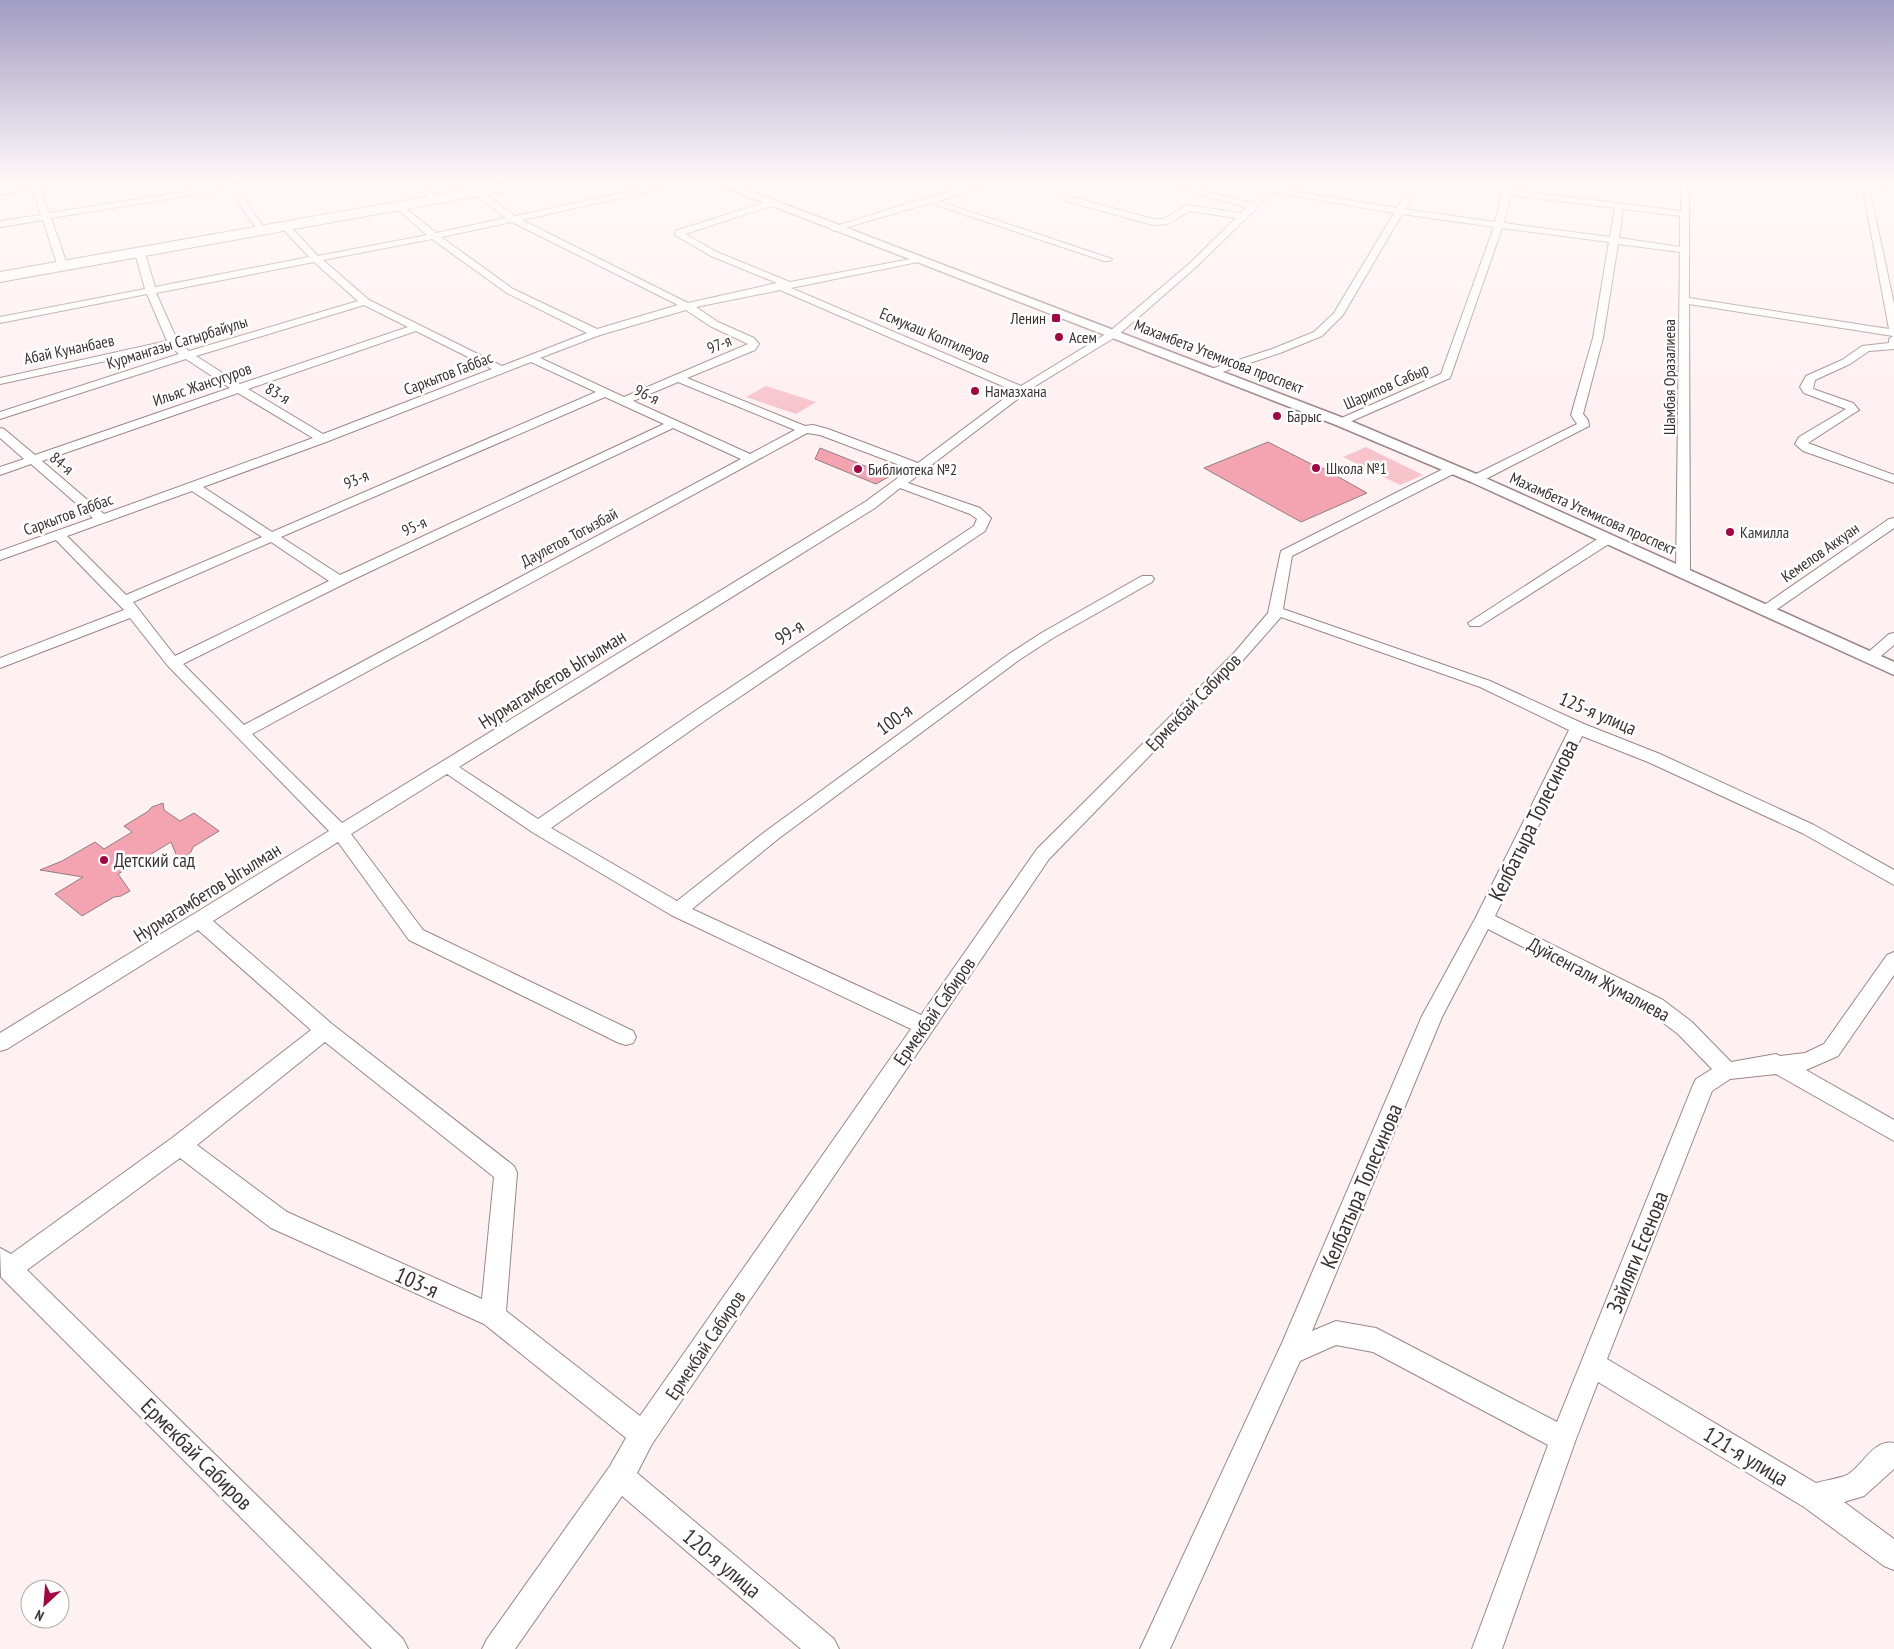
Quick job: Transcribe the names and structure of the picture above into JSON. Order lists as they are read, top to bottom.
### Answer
{
  "streets": {
    "street": [
      "Есмукаш Коптилеуов",
      "Курмангазы Сагырбайулы",
      "97-я",
      "Абай Кунанбаев",
      "Махамбета Утемисова проспект",
      "Саркытов Габбас",
      "Шамбая Оразалиева",
      "Ильяс Жансугуров",
      "Шарипов Сабыр",
      "83-я",
      "96-я",
      "84-я",
      "93-я",
      "95-я",
      "Даулетов Тогызбай",
      "Кемелов Аккуан",
      "99-я",
      "Нурмагамбетов Ыгылман",
      "Ермекбай Сабиров",
      "125-я улица",
      "100-я",
      "Келбатыра Толесинова",
      "Дуйсенгали Жумалиева",
      "Зайляги Есенова",
      "103-я",
      "121-я улица",
      "120-я улица"
    ]
  },
  "crossings": [
    ["Есмукаш Коптилеуов", "Саркытов Габбас"],
    ["Есмукаш Коптилеуов", "Нурмагамбетов Ыгылман"],
    ["Курмангазы Сагырбайулы", "83-я"],
    ["97-я", "Саркытов Габбас"],
    ["97-я", "96-я"],
    ["Абай Кунанбаев", "83-я"],
    ["Махамбета Утемисова проспект", "Саркытов Габбас"],
    ["Махамбета Утемисова проспект", "Шамбая Оразалиева"],
    ["Махамбета Утемисова проспект", "Шарипов Сабыр"],
    ["Махамбета Утемисова проспект", "Кемелов Аккуан"],
    ["Махамбета Утемисова проспект", "Нурмагамбетов Ыгылман"],
    ["Саркытов Габбас", "83-я"],
    ["Саркытов Габбас", "96-я"],
    ["Саркытов Габбас", "84-я"],
    ["Ильяс Жансугуров", "83-я"],
    ["Ильяс Жансугуров", "84-я"],
    ["96-я", "93-я"],
    ["96-я", "95-я"],
    ["96-я", "Даулетов Тогызбай"],
    ["99-я", "Нурмагамбетов Ыгылман"],
    ["Ермекбай Сабиров", "125-я улица"],
    ["Ермекбай Сабиров", "103-я"],
    ["Ермекбай Сабиров", "120-я улица"],
    ["125-я улица", "Келбатыра Толесинова"],
    ["Келбатыра Толесинова", "Дуйсенгали Жумалиева"],
    ["Дуйсенгали Жумалиева", "Зайляги Есенова"],
    ["Зайляги Есенова", "121-я улица"]
  ],
  "places": {
    "transit": ["Ленин"],
    "other": [
      "Асем",
      "Намазхана",
      "Барыс",
      "Школа №1",
      "Библиотека №2",
      "Камилла",
      "Детский сад"
    ]
  },
  "north": "bottom left"
}
